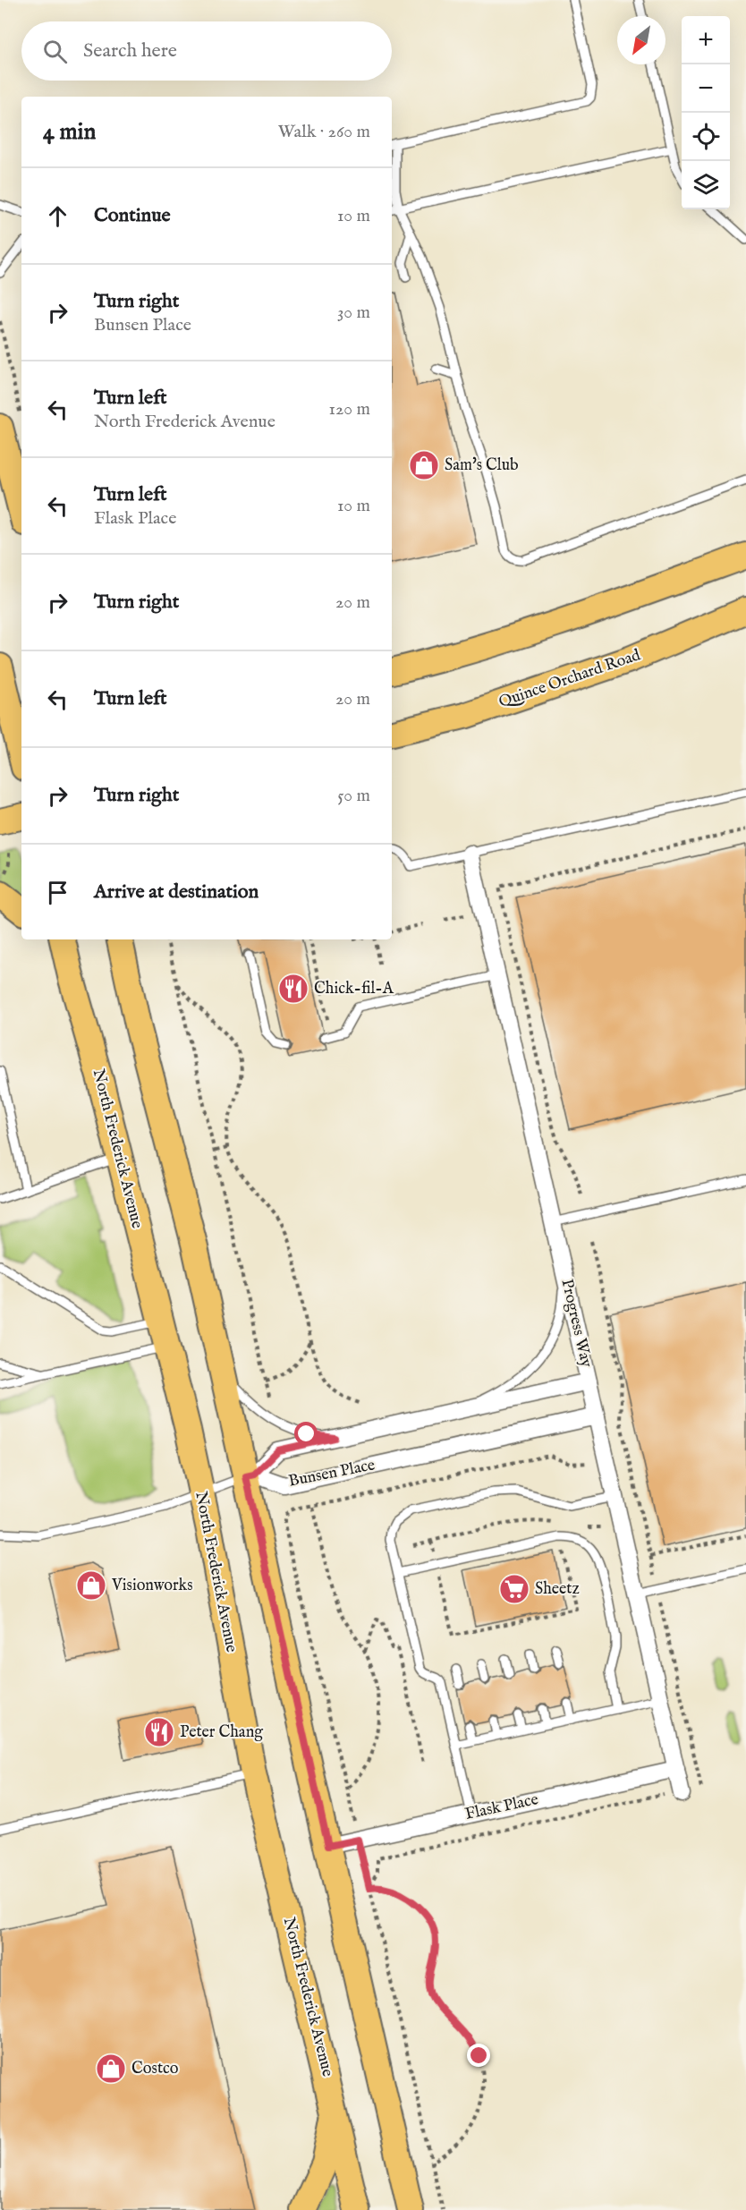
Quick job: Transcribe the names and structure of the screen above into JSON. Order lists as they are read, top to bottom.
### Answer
{
  "streets": {
    "main road": ["Quince Orchard Road", "North Frederick Avenue"],
    "street": ["Progress Way", "Bunsen Place", "Flask Place"]
  },
  "crossings": [
    ["Progress Way", "Bunsen Place"],
    ["Progress Way", "Flask Place"]
  ],
  "places": {
    "shop": ["Sam's Club", "Visionworks", "Costco"],
    "restaurant": ["Chick-fil-A", "Peter Chang"],
    "supermarket": ["Sheetz"]
  },
  "north": "bottom left",
  "page": {
    "map_buttons": ["+", "−"],
    "search": "Search here",
    "heading": ["4 min", "Walk · 260 m"],
    "list": [
      ["Continue", "10 m"],
      ["Turn right", "Bunsen Place", "30 m"],
      ["Turn left", "North Frederick Avenue", "120 m"],
      ["Turn left", "Flask Place", "10 m"],
      ["Turn right", "20 m"],
      ["Turn left", "20 m"],
      ["Turn right", "50 m"],
      "Arrive at destination"
    ]
  }
}
